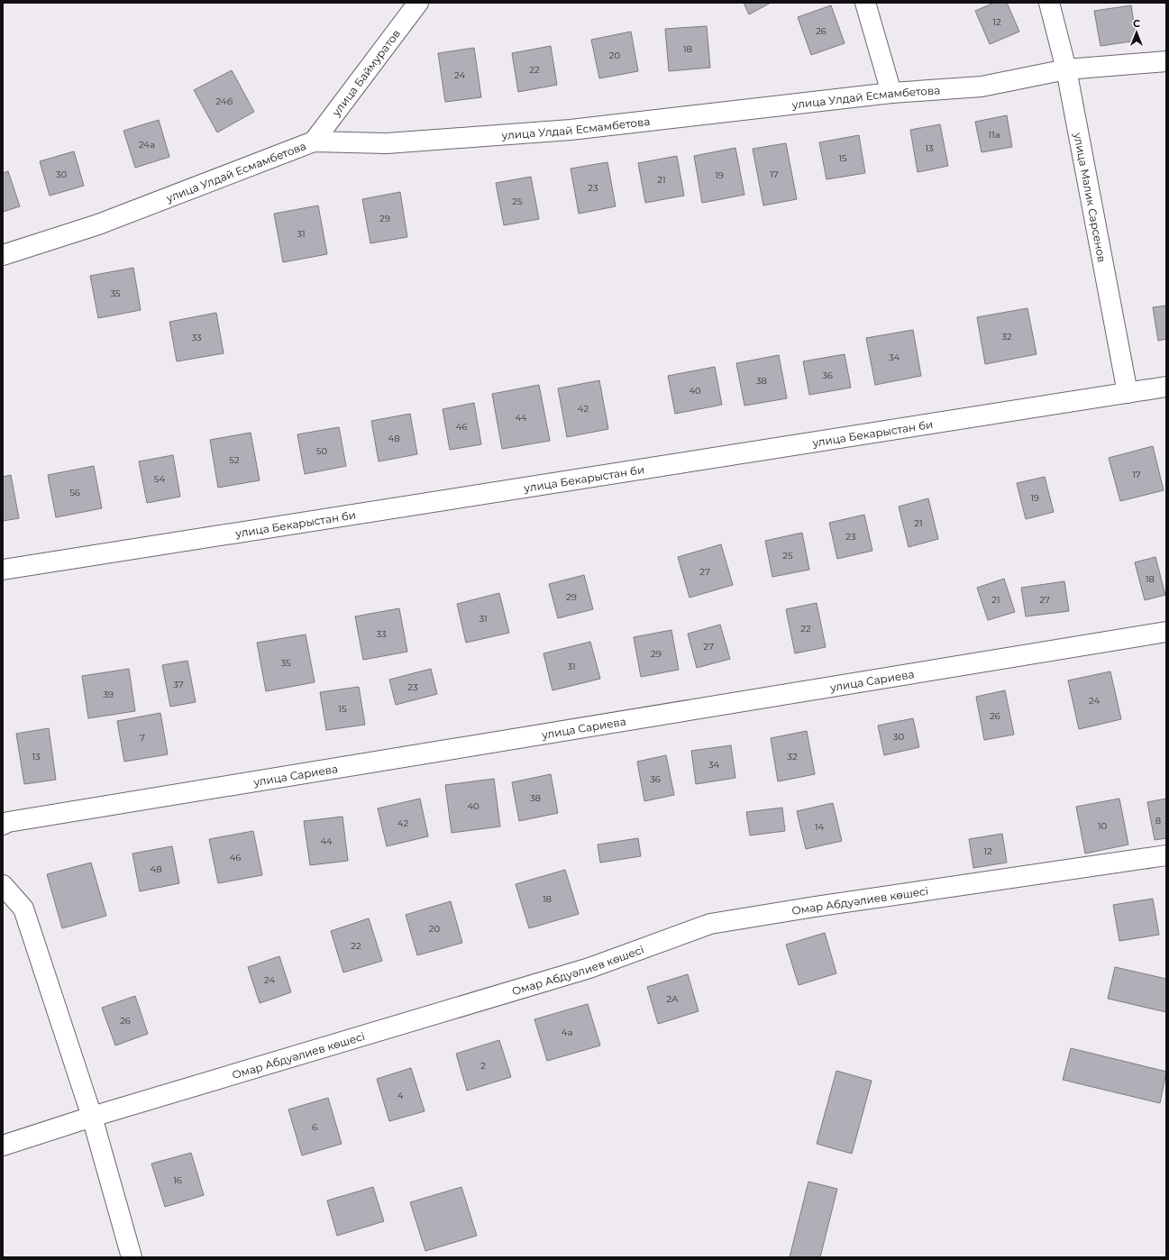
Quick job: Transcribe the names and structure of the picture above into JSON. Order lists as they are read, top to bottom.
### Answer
{
  "streets": {
    "street": [
      "улица Баймуратов",
      "улица Улдай Есмамбетова",
      "улица Малик Сарсенов",
      "улица Бекарыстан би",
      "улица Сариева",
      "Омар Абдуәлиев көшесі"
    ]
  },
  "crossings": [
    ["улица Баймуратов", "улица Улдай Есмамбетова"],
    ["улица Улдай Есмамбетова", "улица Малик Сарсенов"],
    ["улица Малик Сарсенов", "улица Бекарыстан би"]
  ],
  "house_numbers": [
    "12",
    "26",
    "18",
    "20",
    "22",
    "24",
    "24б",
    "11a",
    "24а",
    "13",
    "15",
    "30",
    "17",
    "19",
    "21",
    "23",
    "25",
    "29",
    "31",
    "35",
    "32",
    "33",
    "34",
    "36",
    "38",
    "40",
    "42",
    "44",
    "46",
    "48",
    "50",
    "52",
    "17",
    "54",
    "56",
    "19",
    "21",
    "23",
    "25",
    "27",
    "18",
    "29",
    "21",
    "27",
    "31",
    "22",
    "33",
    "27",
    "29",
    "35",
    "31",
    "37",
    "23",
    "39",
    "24",
    "15",
    "26",
    "30",
    "7",
    "13",
    "32",
    "34",
    "36",
    "38",
    "40",
    "8",
    "42",
    "10",
    "14",
    "44",
    "12",
    "46",
    "48",
    "18",
    "20",
    "22",
    "24",
    "2А",
    "26",
    "4а",
    "2",
    "4",
    "6",
    "16"
  ],
  "north": "top"
}
